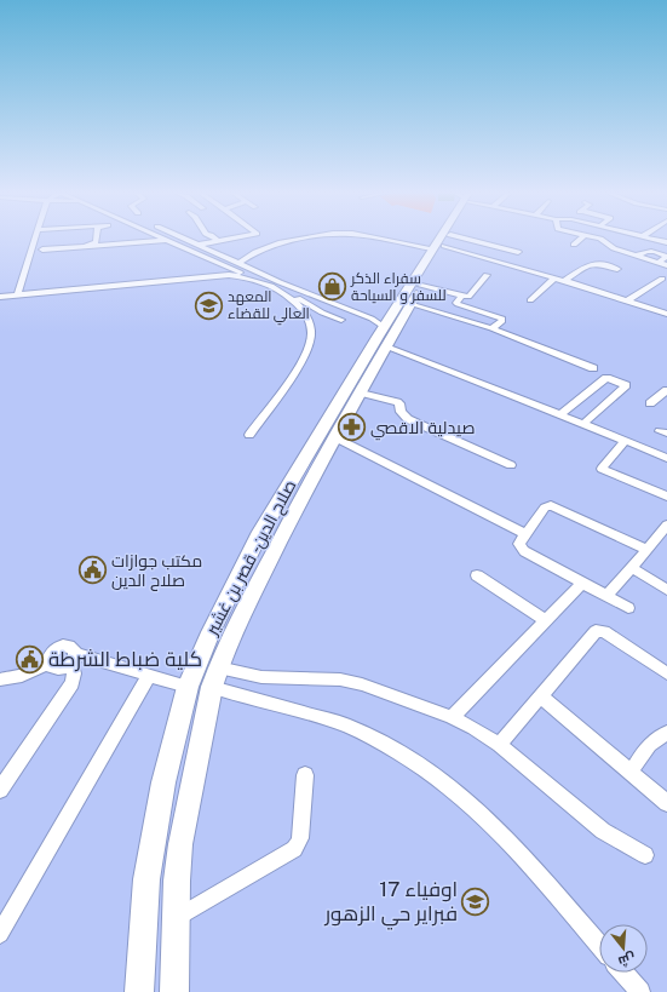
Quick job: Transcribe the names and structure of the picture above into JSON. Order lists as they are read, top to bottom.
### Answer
{
  "streets": {
    "highway": ["صلاح الدين - قصر بن غشير"]
  },
  "places": {
    "shop": ["سفراء الذكر للسفر و السياحة"],
    "school or university": ["المعهد العالي للقضاء", "اوفياء 17 فبراير حي الزهور"],
    "pharmacy": ["صيدلية الاقصي"],
    "public building": ["مكتب جوازات صلاح الدين", "كلية ضباط الشرطة"]
  },
  "north": "bottom"
}
